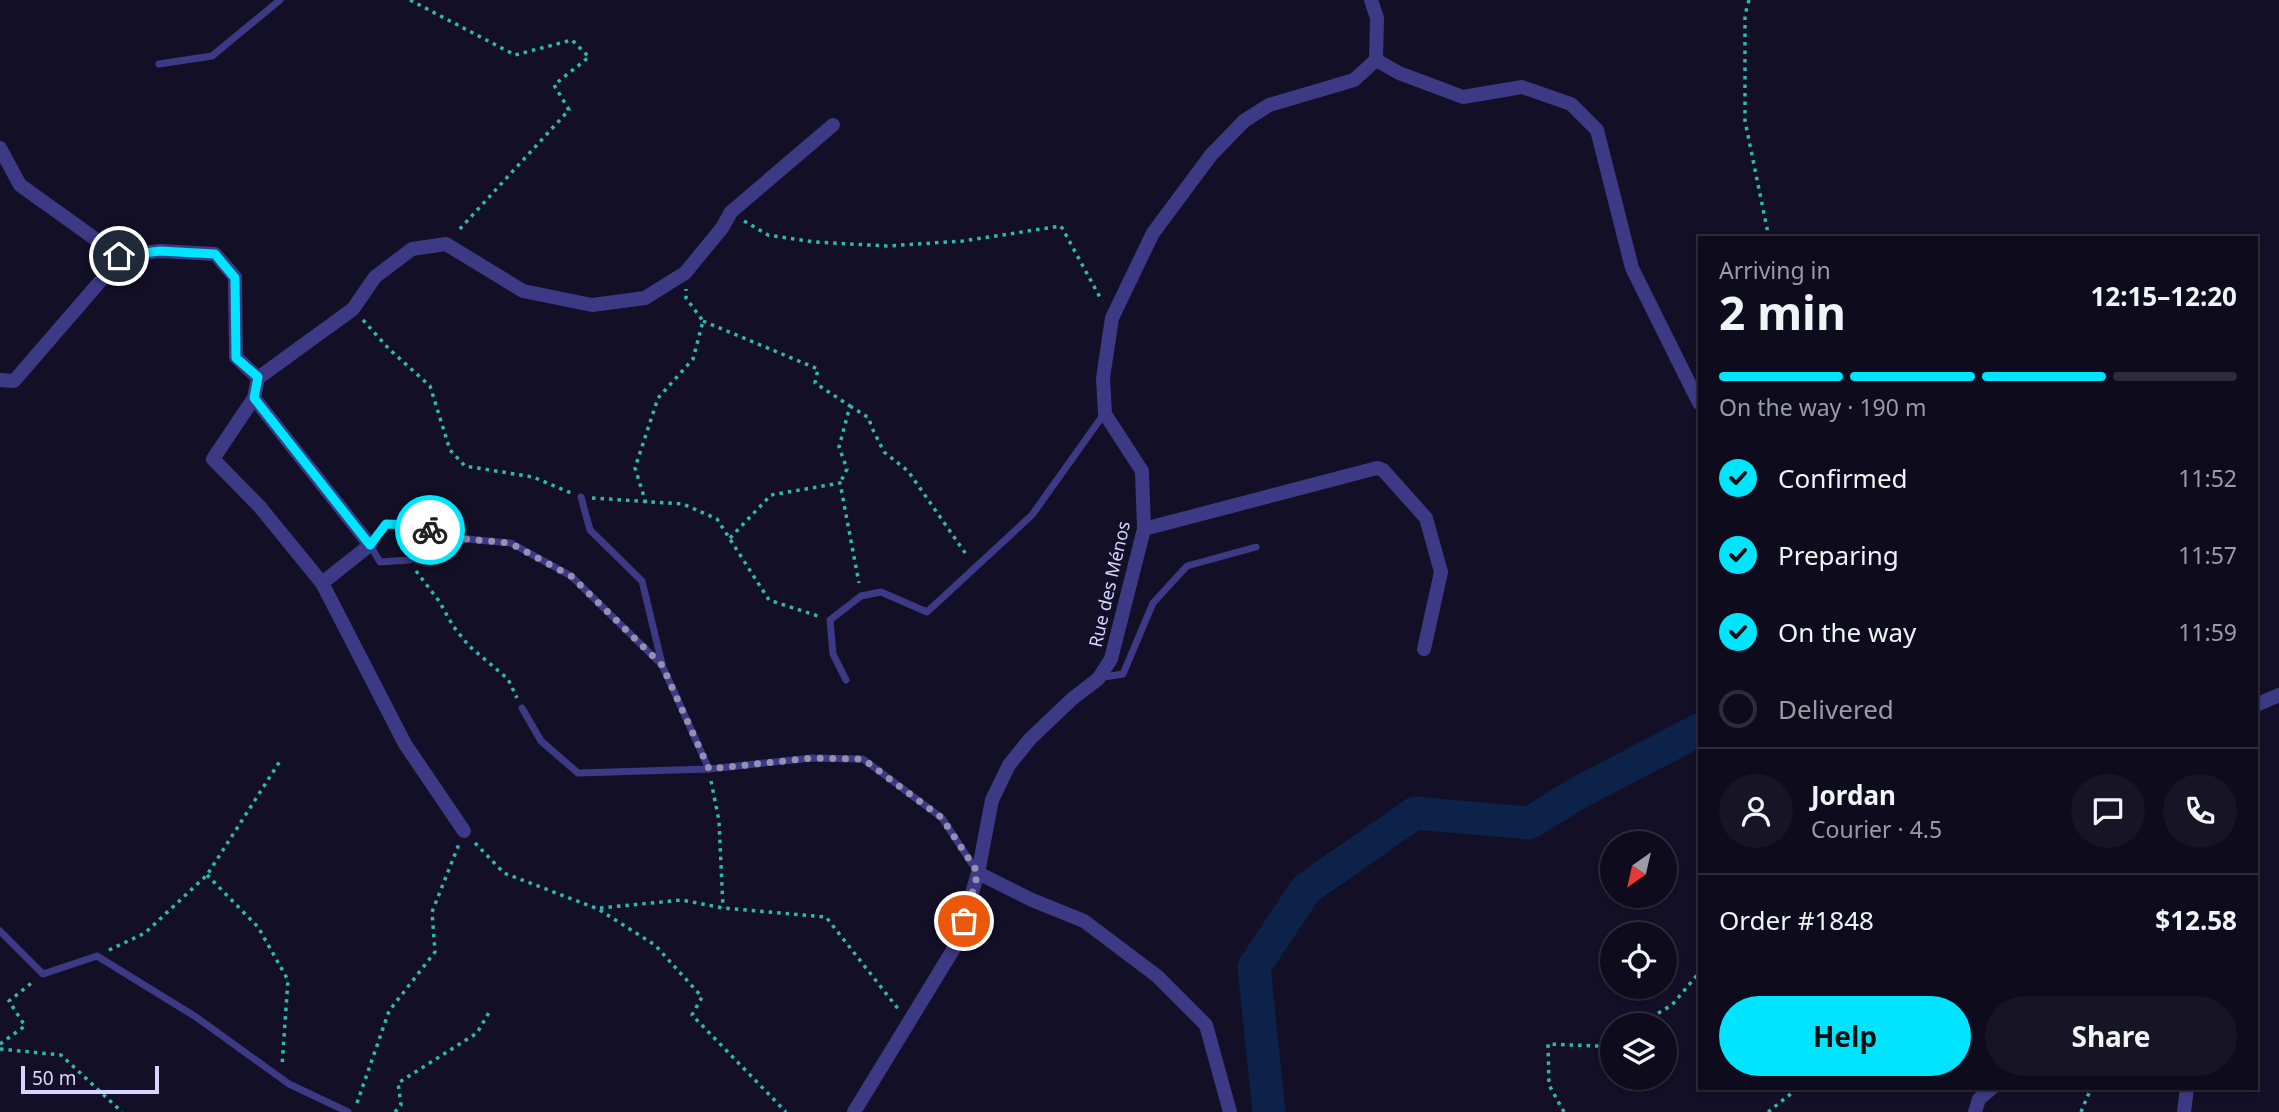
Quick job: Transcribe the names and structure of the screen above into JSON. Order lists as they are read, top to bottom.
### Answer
{
  "streets": {
    "street": ["Rue des Ménos"]
  },
  "scale_bar": "50 m",
  "north": "bottom left",
  "page": {
    "heading": ["2 min", "Arriving in", "12:15–12:20"],
    "panel": [
      "Jordan",
      "Courier · 4.5",
      "Order #1848",
      "$12.58"
    ],
    "bar": "On the way · 190 m",
    "list": [
      ["Confirmed", "11:52"],
      ["Preparing", "11:57"],
      ["On the way", "11:59"],
      "Delivered"
    ],
    "buttons": ["Help", "Share"],
    "scale": "50 m"
  }
}
